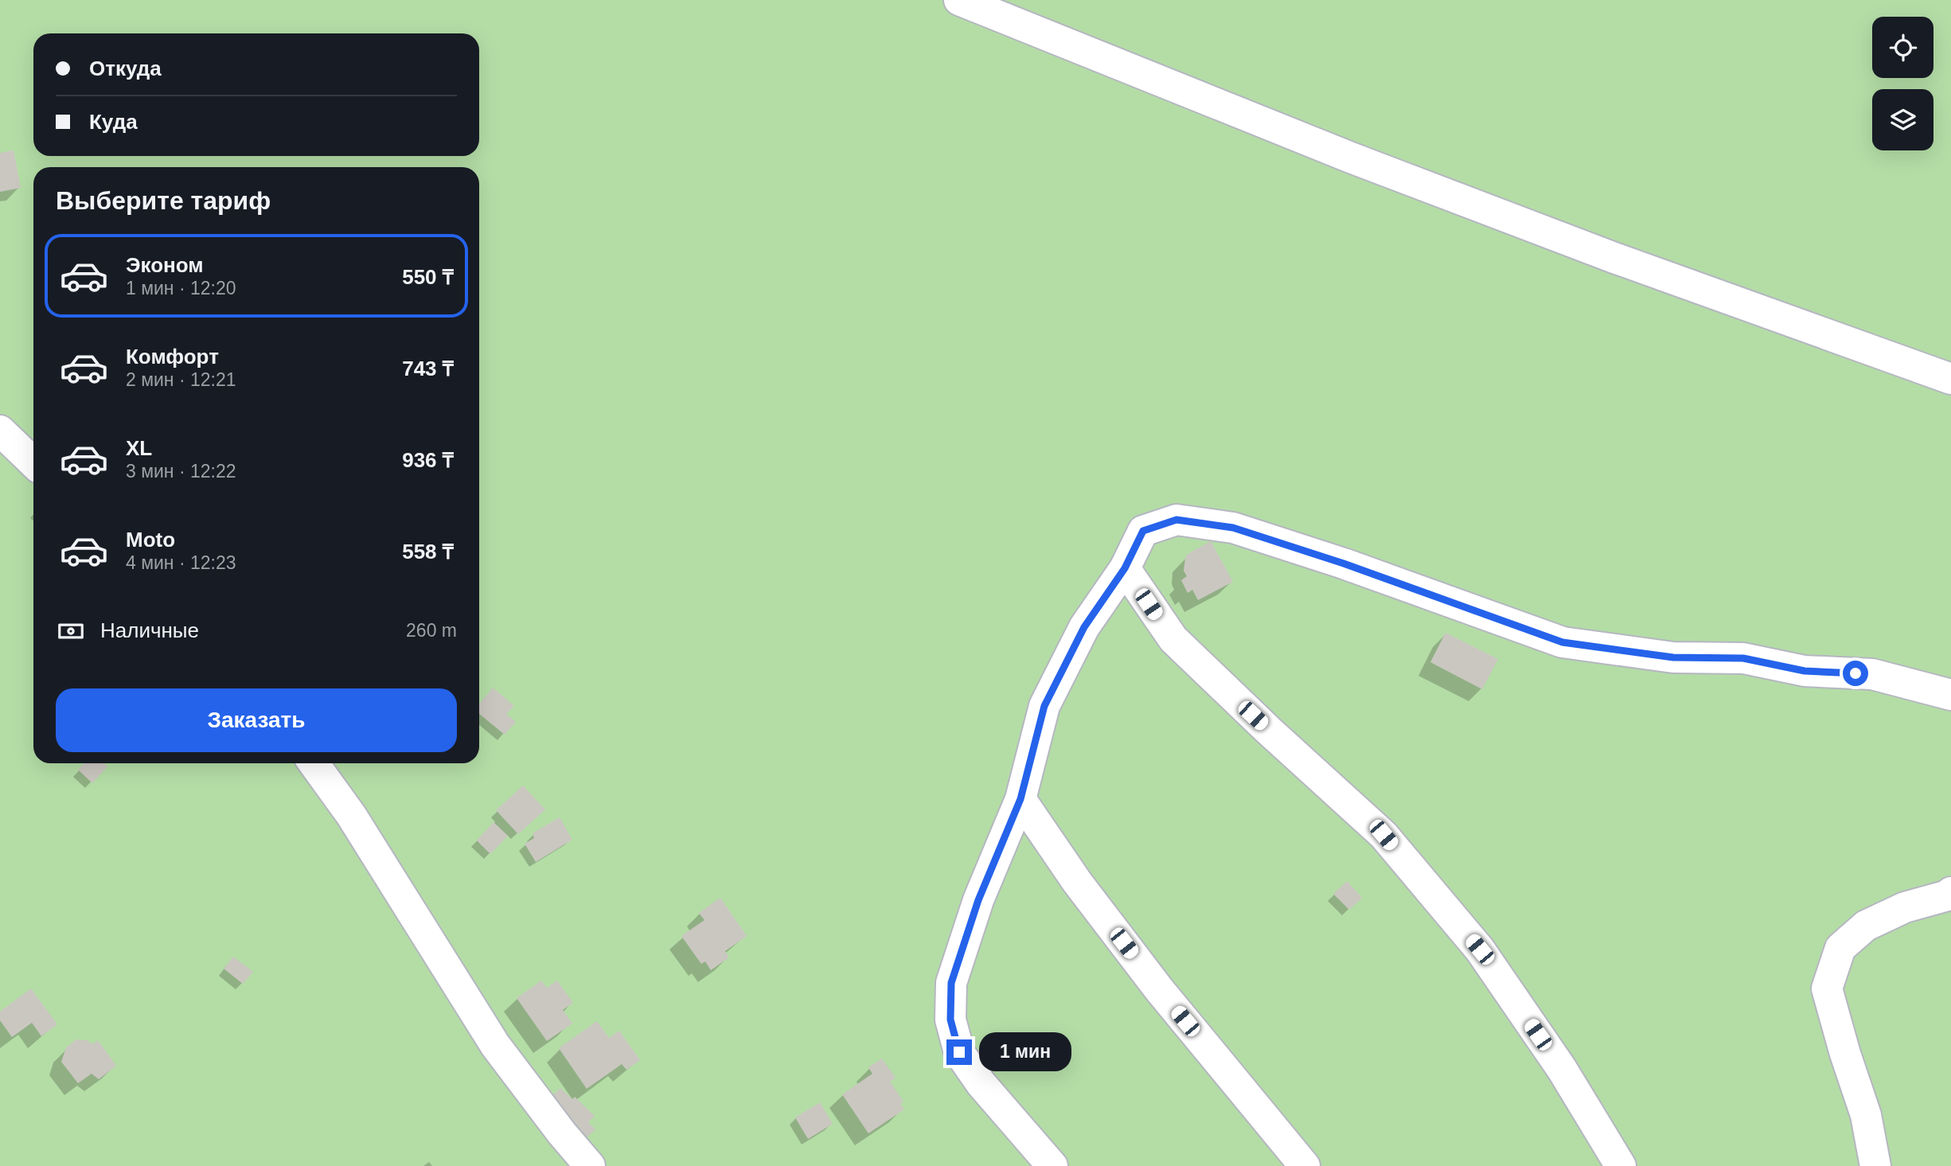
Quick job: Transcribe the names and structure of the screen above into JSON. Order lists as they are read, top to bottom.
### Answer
{
  "page": {
    "banner": ["Откуда", "Куда"],
    "heading": "Выберите тариф",
    "list": [
      {
        "name": "Эконом",
        "note": "1 мин · 12:20",
        "value": "550 ₸"
      },
      {
        "name": "Комфорт",
        "note": "2 мин · 12:21",
        "value": "743 ₸"
      },
      {
        "name": "XL",
        "note": "3 мин · 12:22",
        "value": "936 ₸"
      },
      {
        "name": "Moto",
        "note": "4 мин · 12:23",
        "value": "558 ₸"
      }
    ],
    "pay": ["Наличные", "260 m"],
    "buttons": "Заказать",
    "bubble": "1 мин"
  }
}
